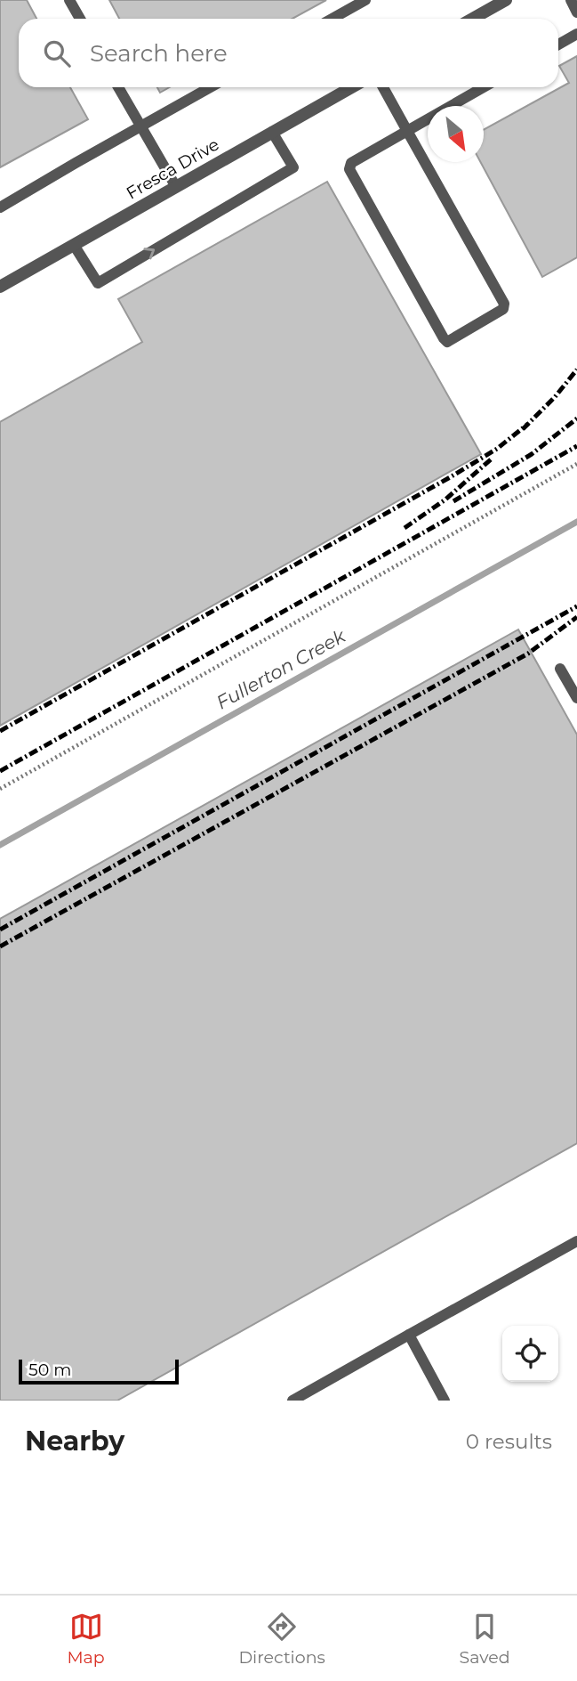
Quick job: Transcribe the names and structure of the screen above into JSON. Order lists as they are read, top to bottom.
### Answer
{
  "streets": {
    "street": ["Fresca Drive"]
  },
  "water": ["Fullerton Creek"],
  "scale_bar": "50 m",
  "north": "bottom right",
  "page": {
    "search": "Search here",
    "scale": "50 m",
    "heading": ["Nearby", "0 results"],
    "nav": ["Map", "Directions", "Saved"]
  }
}
